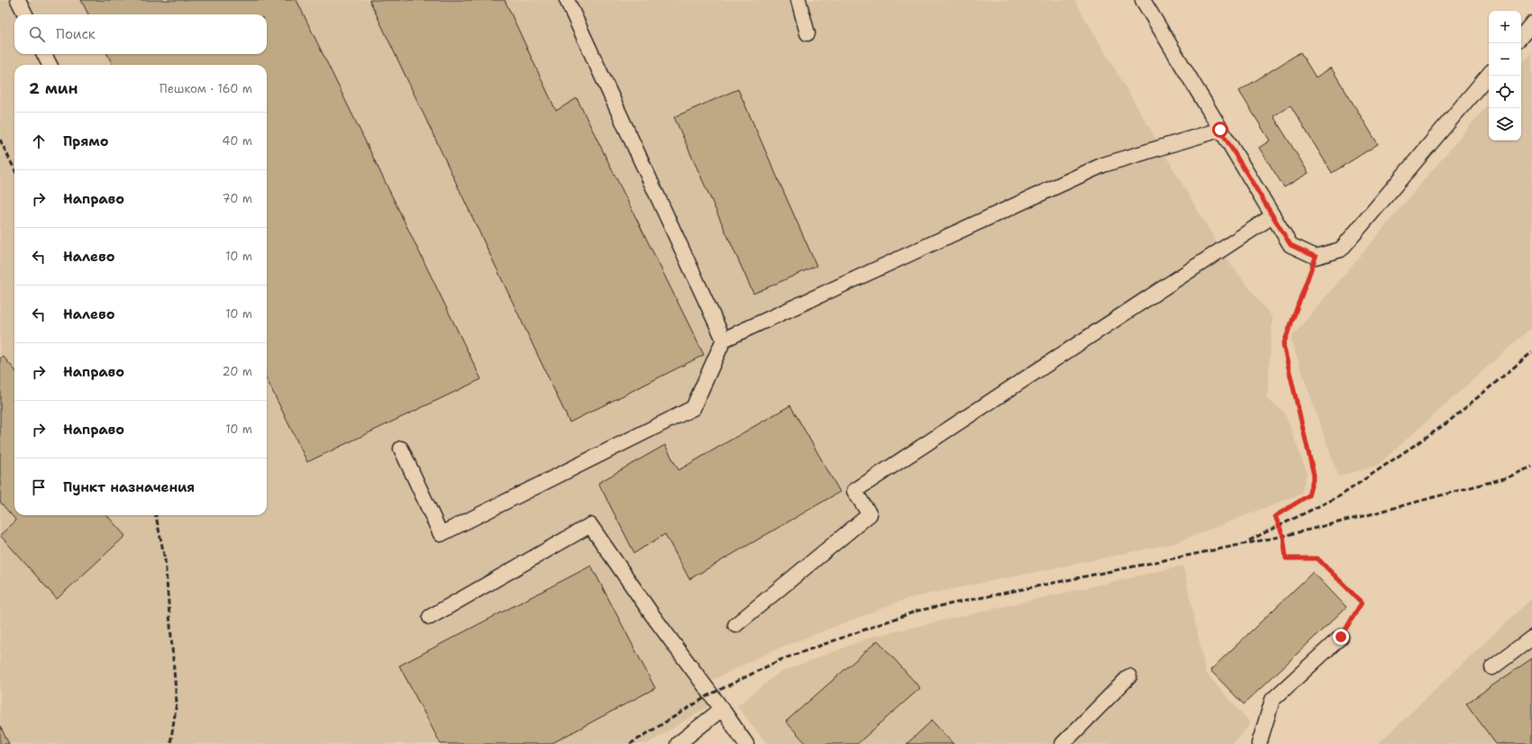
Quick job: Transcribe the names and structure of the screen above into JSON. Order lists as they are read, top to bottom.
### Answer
{
  "page": {
    "map_buttons": ["+", "−"],
    "search": "Поиск",
    "heading": ["2 мин", "Пешком · 160 m"],
    "list": [
      ["Прямо", "40 m"],
      ["Направо", "70 m"],
      ["Налево", "10 m"],
      ["Налево", "10 m"],
      ["Направо", "20 m"],
      ["Направо", "10 m"],
      "Пункт назначения"
    ]
  }
}
